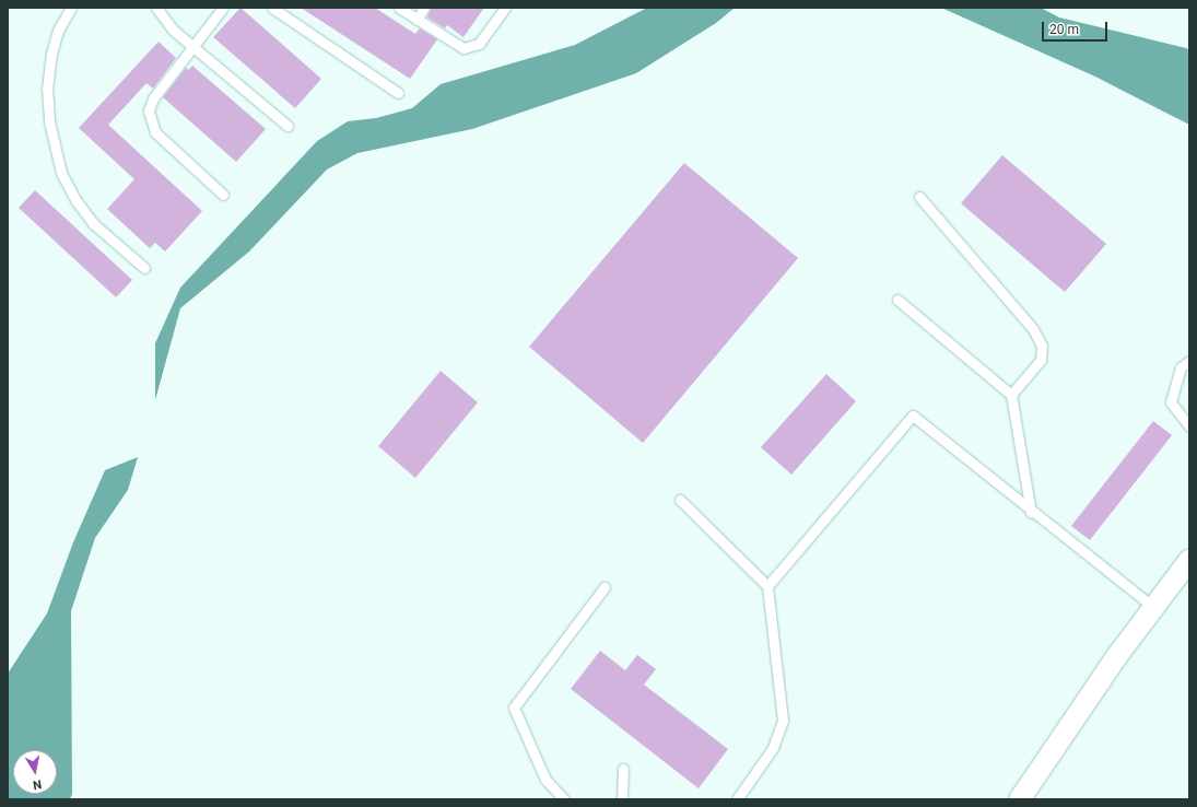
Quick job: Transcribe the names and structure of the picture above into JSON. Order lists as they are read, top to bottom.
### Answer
{
  "scale_bar": "20 m",
  "north": "bottom"
}
